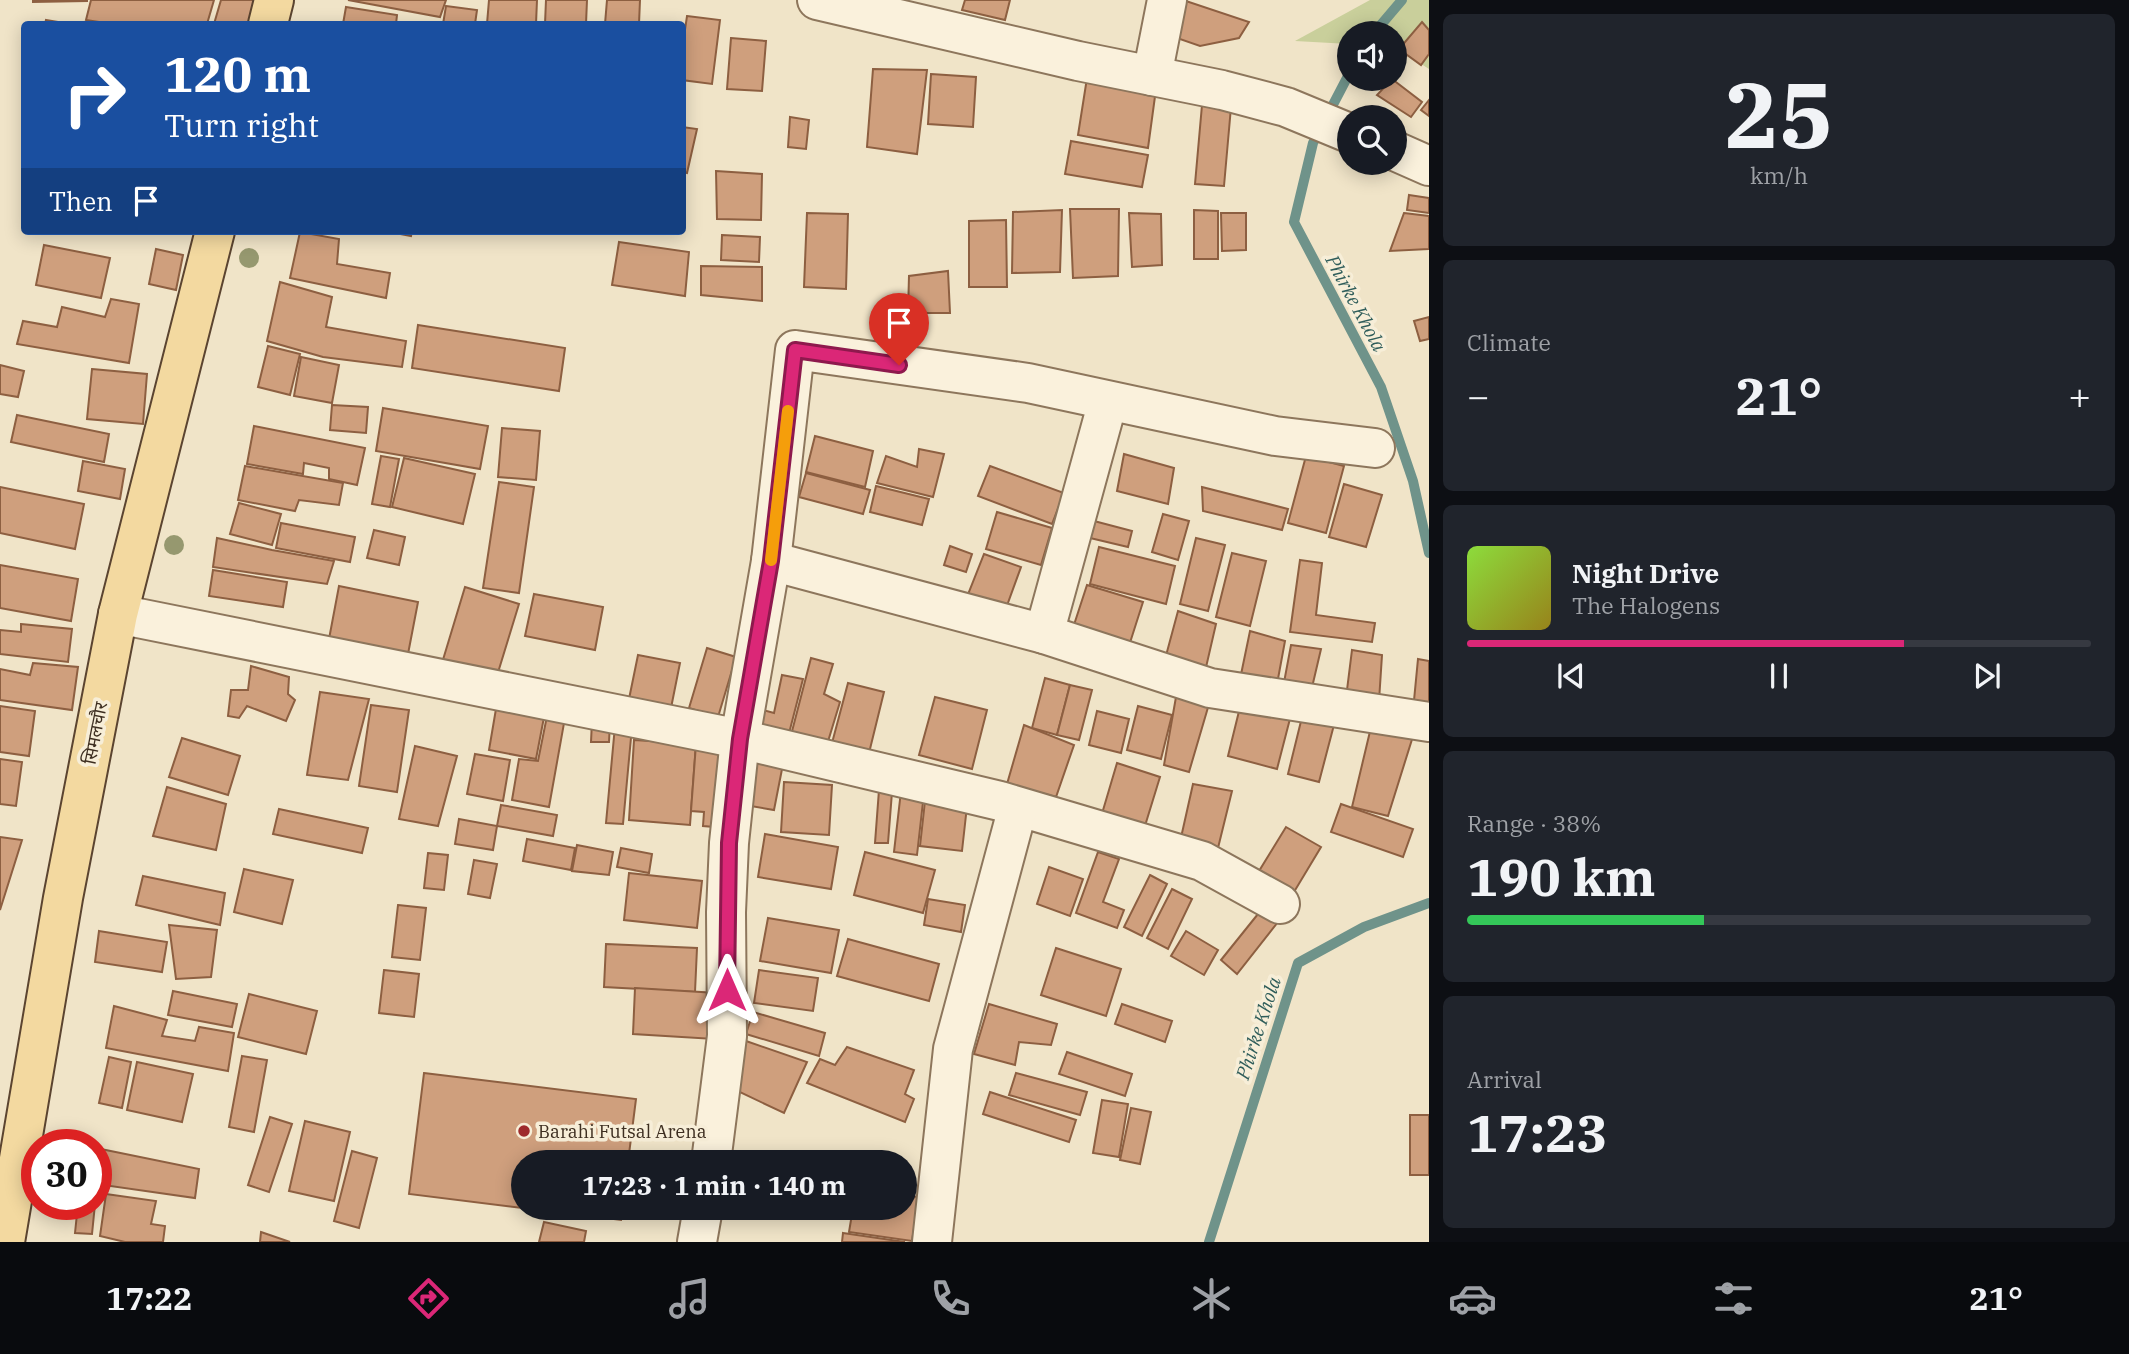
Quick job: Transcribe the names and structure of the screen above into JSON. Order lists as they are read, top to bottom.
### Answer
{
  "streets": {
    "main road": ["सिमलचौर"]
  },
  "water": ["Phirke Khola"],
  "places": ["Barahi Futsal Arena"],
  "page": {
    "tile": [
      ["25", "km/h"],
      "Climate",
      ["Range · 38%", "190 km"],
      ["Arrival", "17:23"]
    ],
    "turn": ["120 m", "Turn right"],
    "then": "Then",
    "heat": ["−", "21°", "+"],
    "song": ["Night Drive", "The Halogens"],
    "limit": "30",
    "trip": "17:23 · 1 min · 140 m",
    "tabs": ["17:22", "21°"]
  }
}
